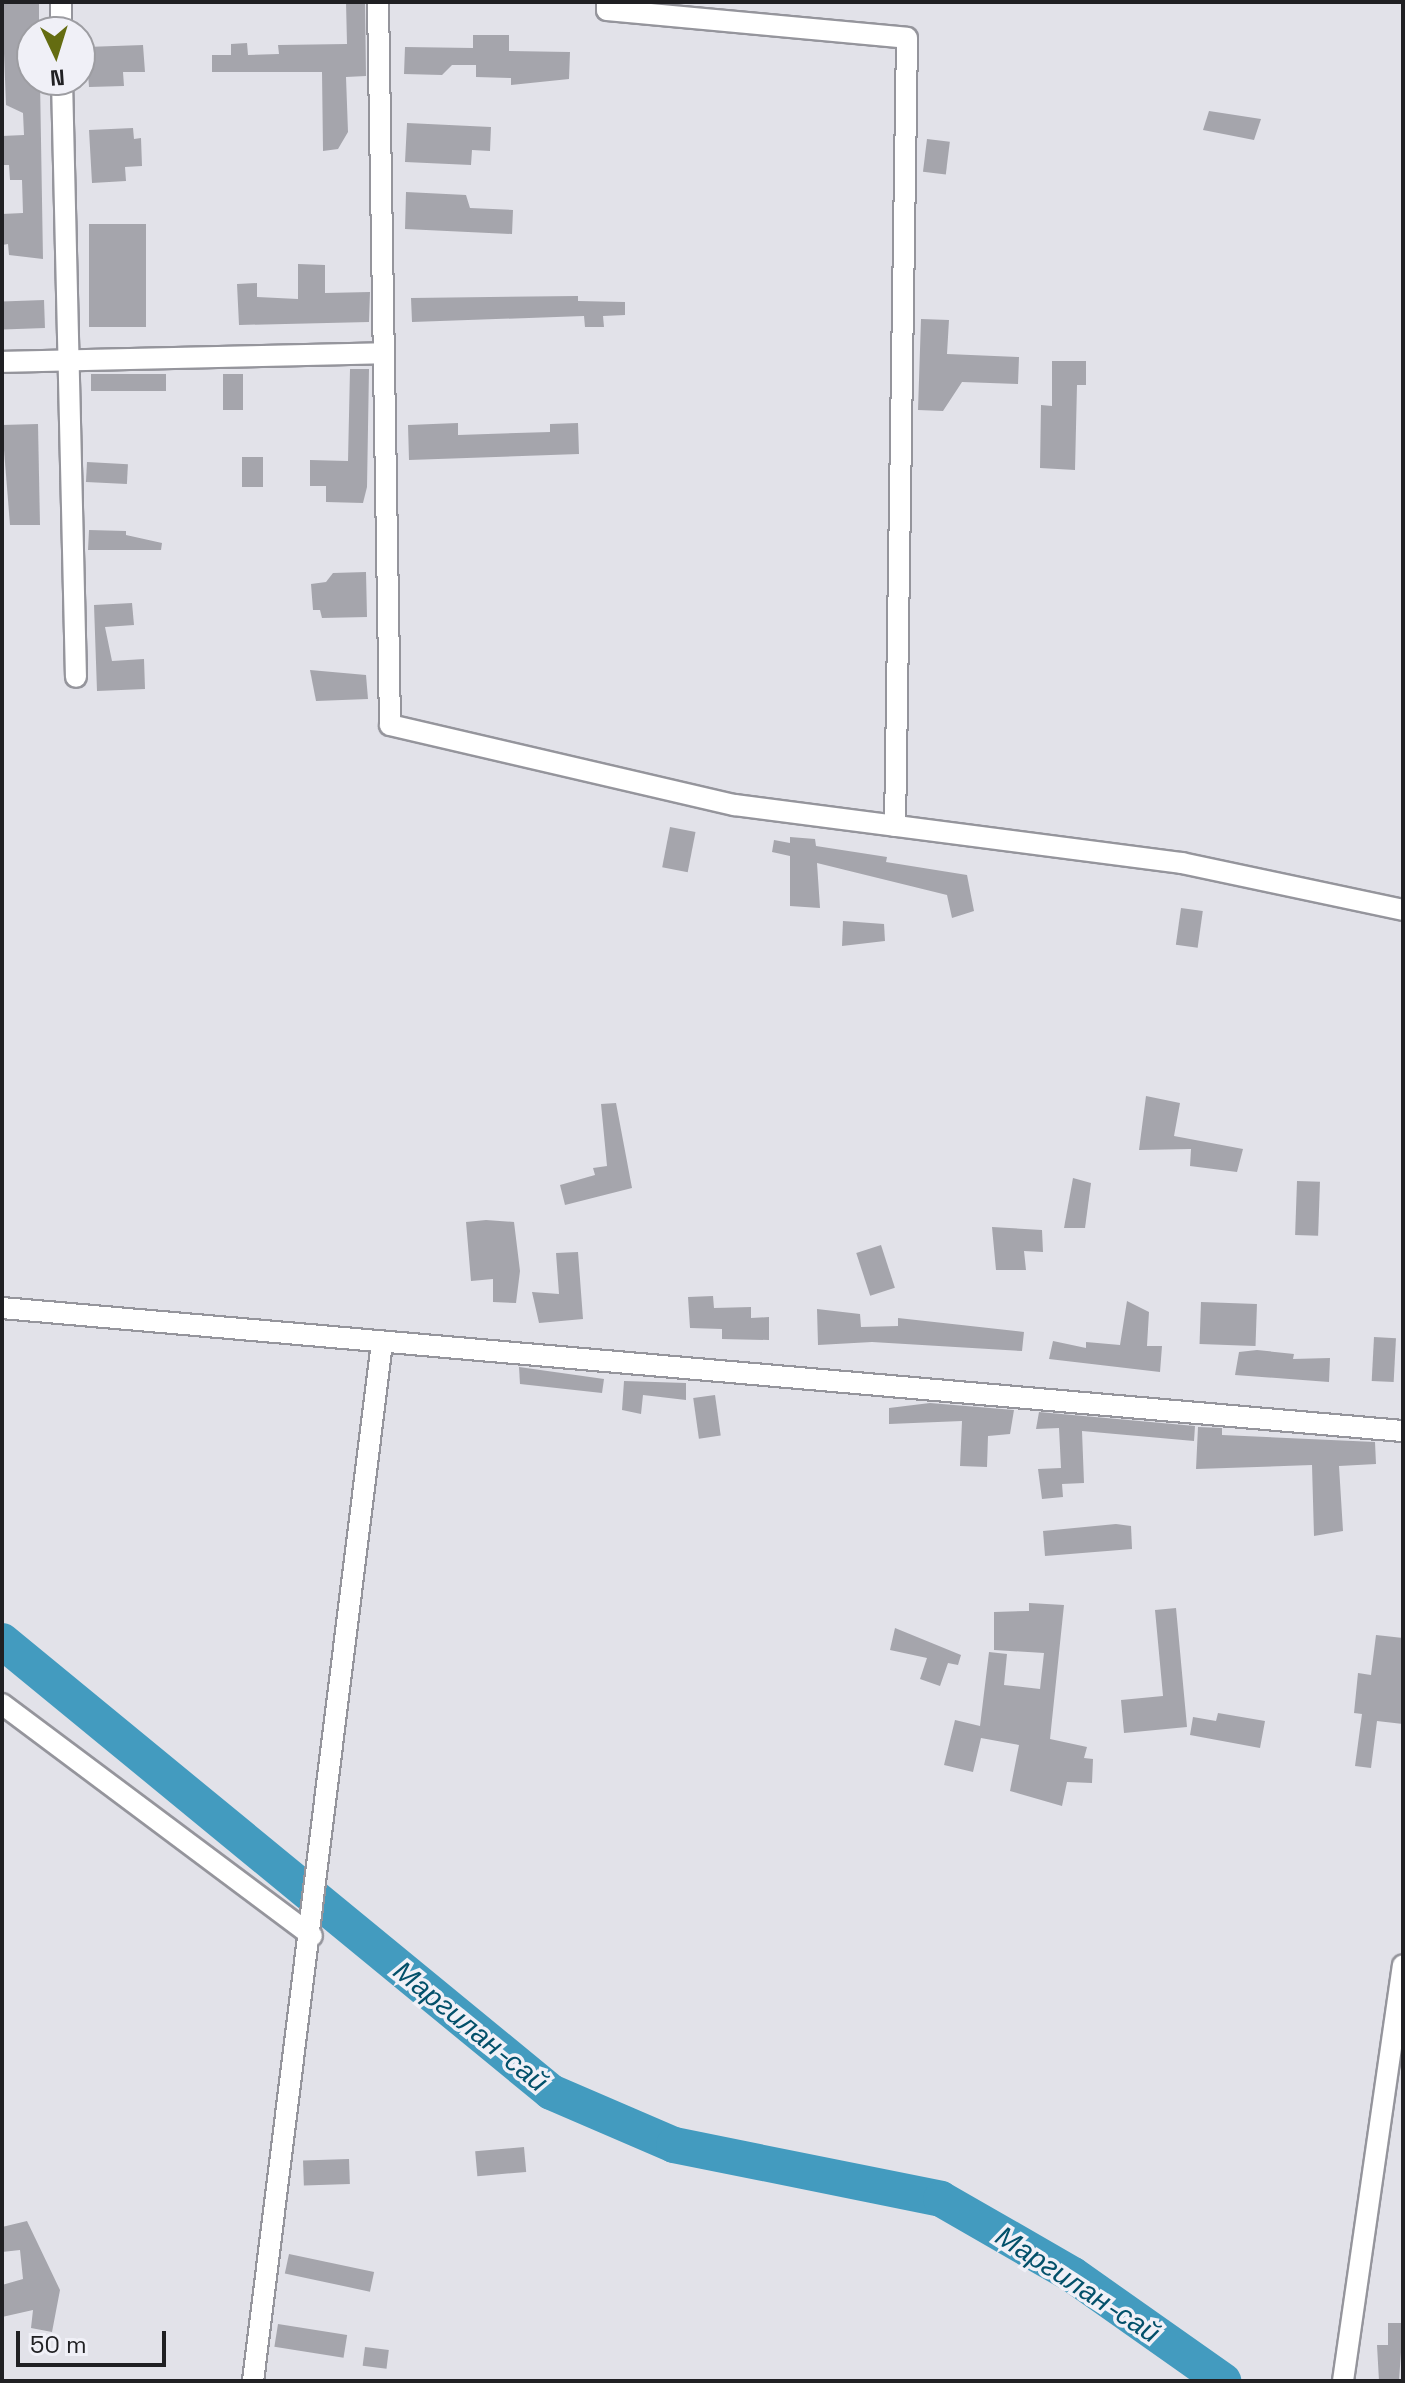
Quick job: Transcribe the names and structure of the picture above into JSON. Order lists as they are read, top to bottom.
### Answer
{
  "water": ["Маргилан-сай"],
  "scale_bar": "50 m",
  "north": "bottom"
}
